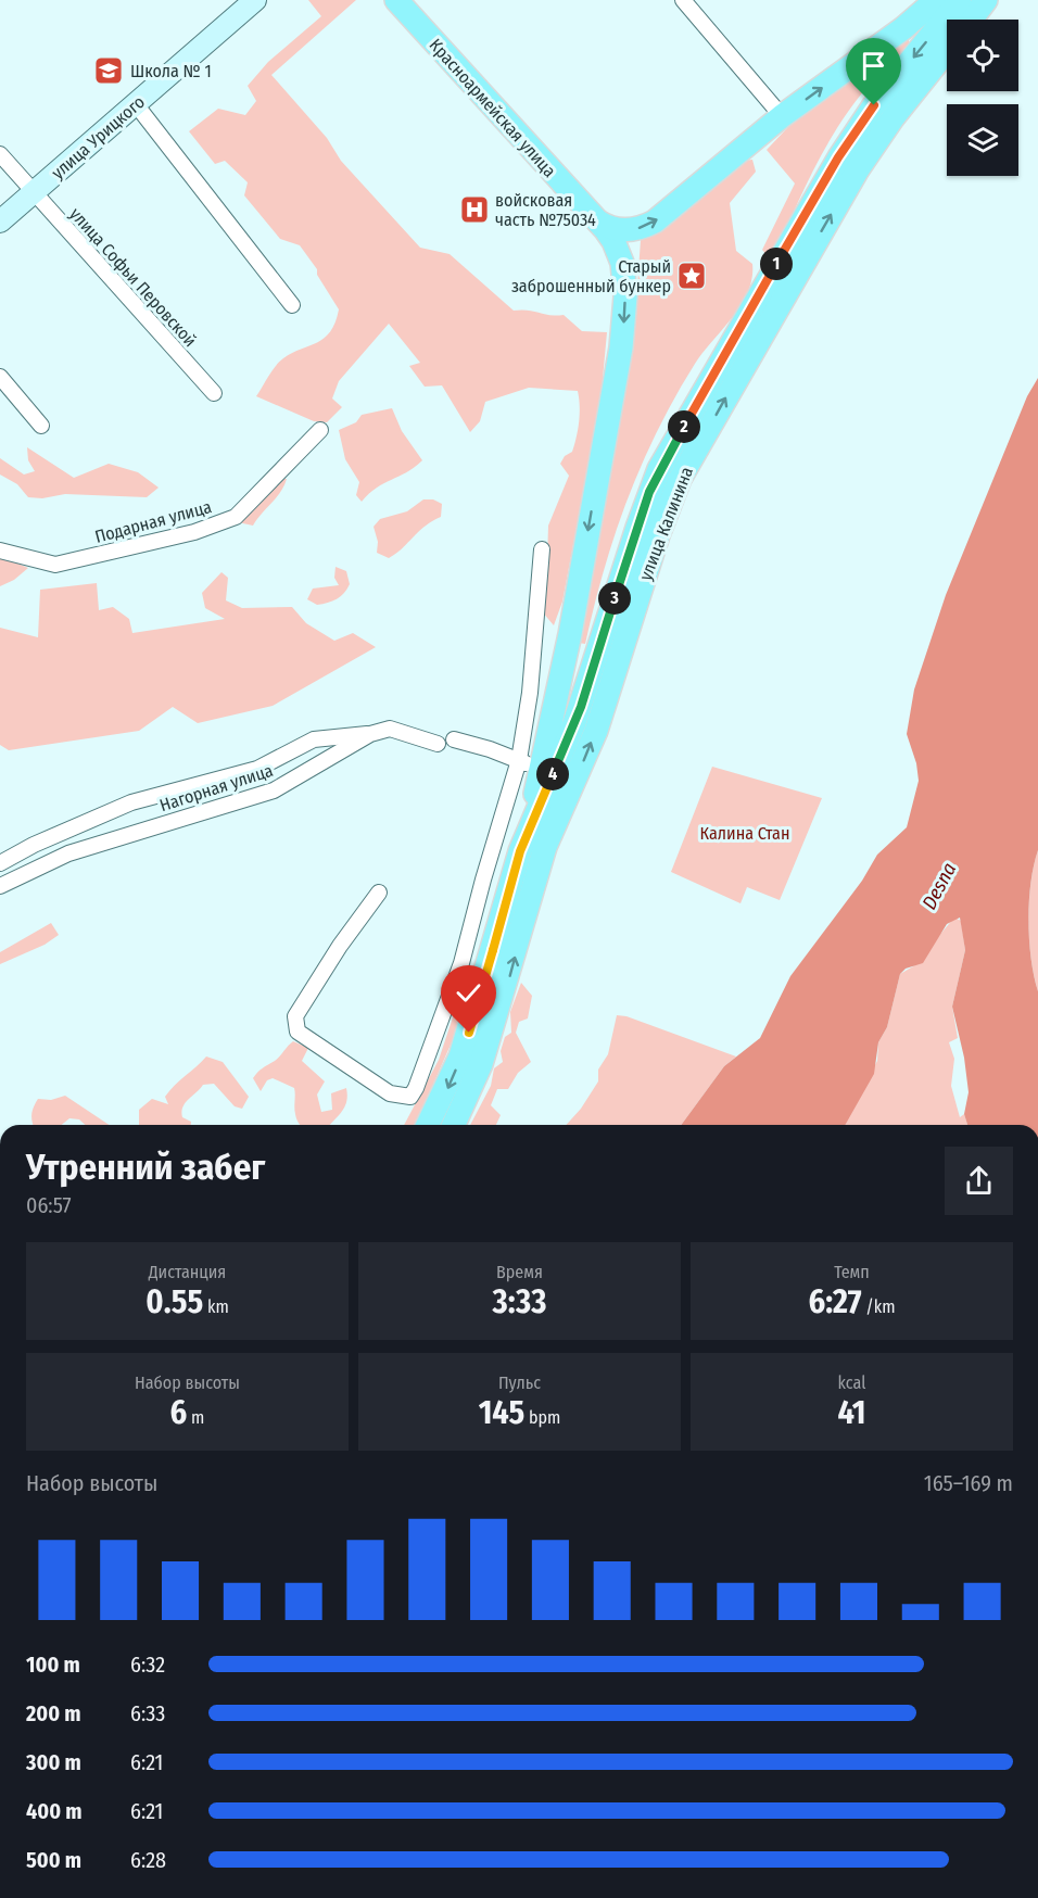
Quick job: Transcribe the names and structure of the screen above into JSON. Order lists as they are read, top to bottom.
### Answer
{
  "streets": {
    "main road": ["Красноармейская улица", "улица Урицкого", "улица Калинина"],
    "street": ["улица Софьи Перовской", "Подарная улица", "Нагорная улица"]
  },
  "crossings": [
    ["Красноармейская улица", "улица Калинина"],
    ["улица Урицкого", "улица Софьи Перовской"]
  ],
  "one_way": ["Красноармейская улица"],
  "water": ["Desna"],
  "parks": ["Калина Стан"],
  "places": {
    "school or university": ["Школа № 1"],
    "hospital": ["войсковая часть №75034"],
    "place": ["Старый заброшенный бункер"]
  },
  "page": {
    "pins": [
      "1",
      "2",
      "3",
      "4"
    ],
    "heading": ["Утренний забег", "06:57"],
    "stats": [
      ["Дистанция", "0.55 km"],
      ["Время", "3:33"],
      ["Темп", "6:27 /km"],
      ["Набор высоты", "6 m"],
      ["Пульс", "145 bpm"],
      ["kcal", "41"]
    ],
    "chart": ["Набор высоты", "165–169 m"],
    "list": [
      {
        "name": "100 m",
        "note": "6:32"
      },
      {
        "name": "200 m",
        "note": "6:33"
      },
      {
        "name": "300 m",
        "note": "6:21"
      },
      {
        "name": "400 m",
        "note": "6:21"
      },
      {
        "name": "500 m",
        "note": "6:28"
      }
    ]
  }
}
